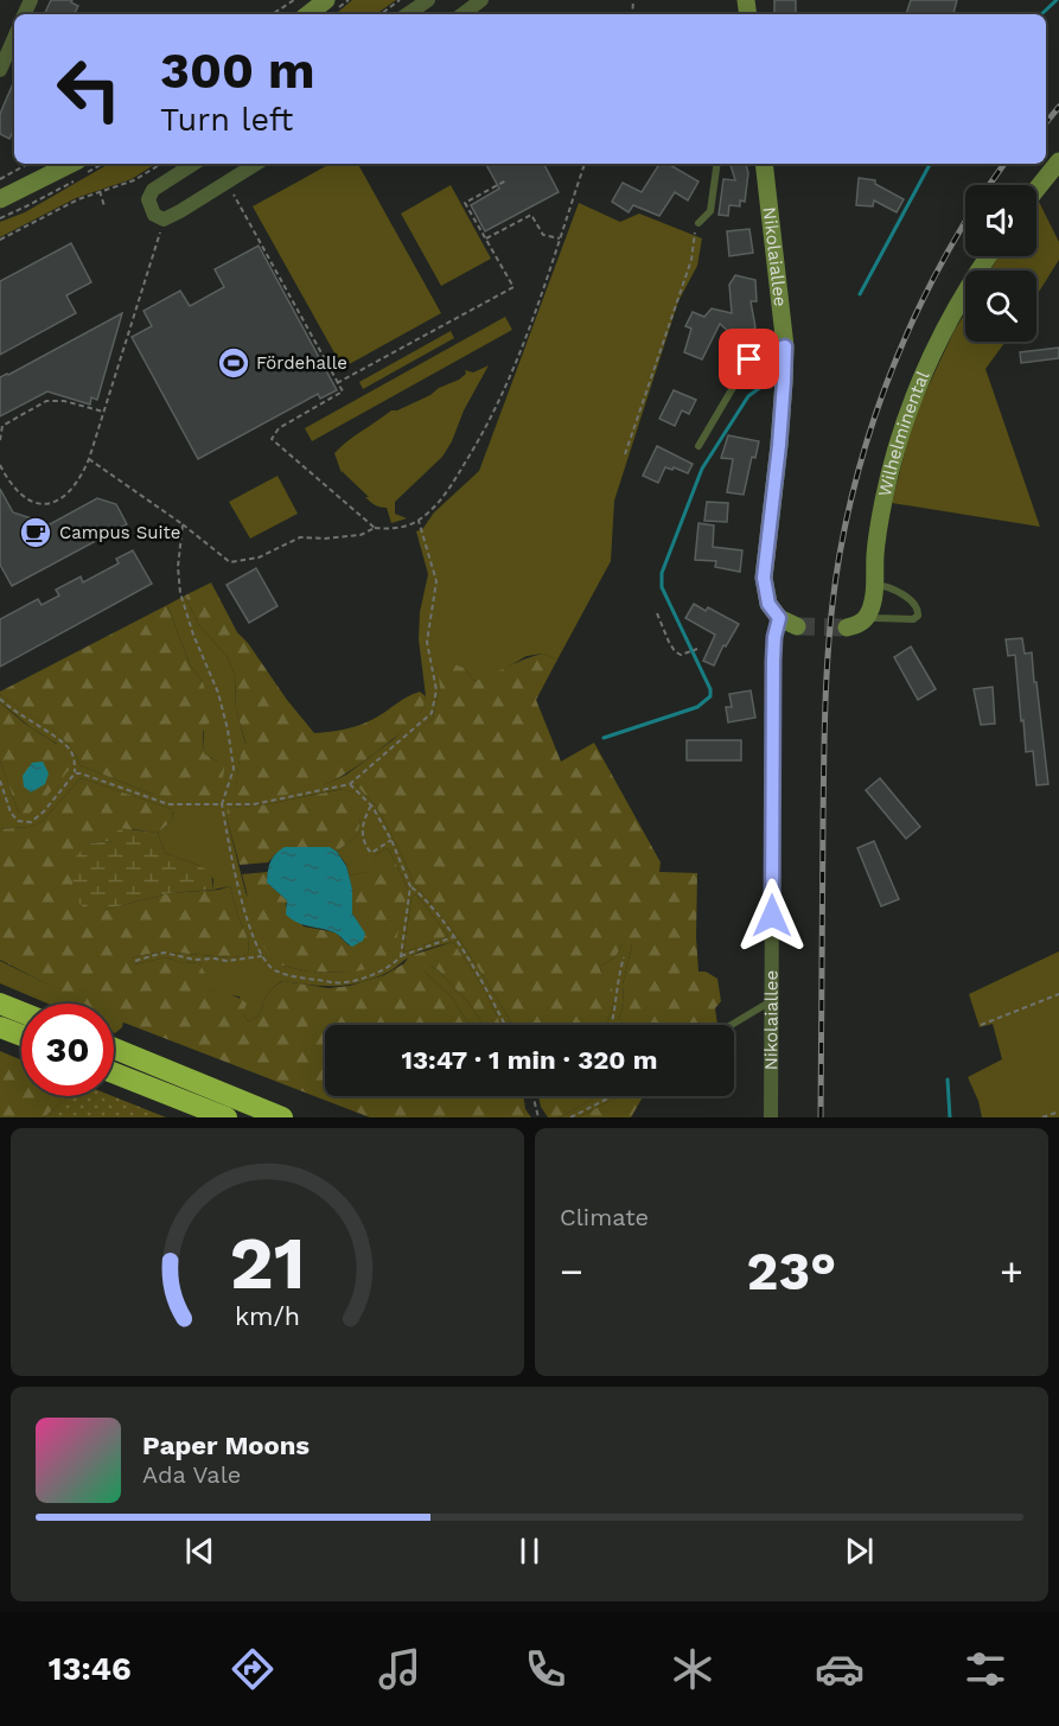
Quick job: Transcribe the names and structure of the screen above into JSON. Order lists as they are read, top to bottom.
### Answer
{
  "streets": {
    "street": ["Nikolaiallee", "Wilhelminental"]
  },
  "places": {
    "sports": ["Fördehalle"],
    "cafe": ["Campus Suite"]
  },
  "page": {
    "turn": ["300 m", "Turn left"],
    "limit": "30",
    "trip": "13:47 · 1 min · 320 m",
    "tile": "Climate",
    "heat": ["−", "23°", "+"],
    "song": ["Paper Moons", "Ada Vale"],
    "tabs": "13:46",
    "gauge": ["21", "km/h"]
  }
}
